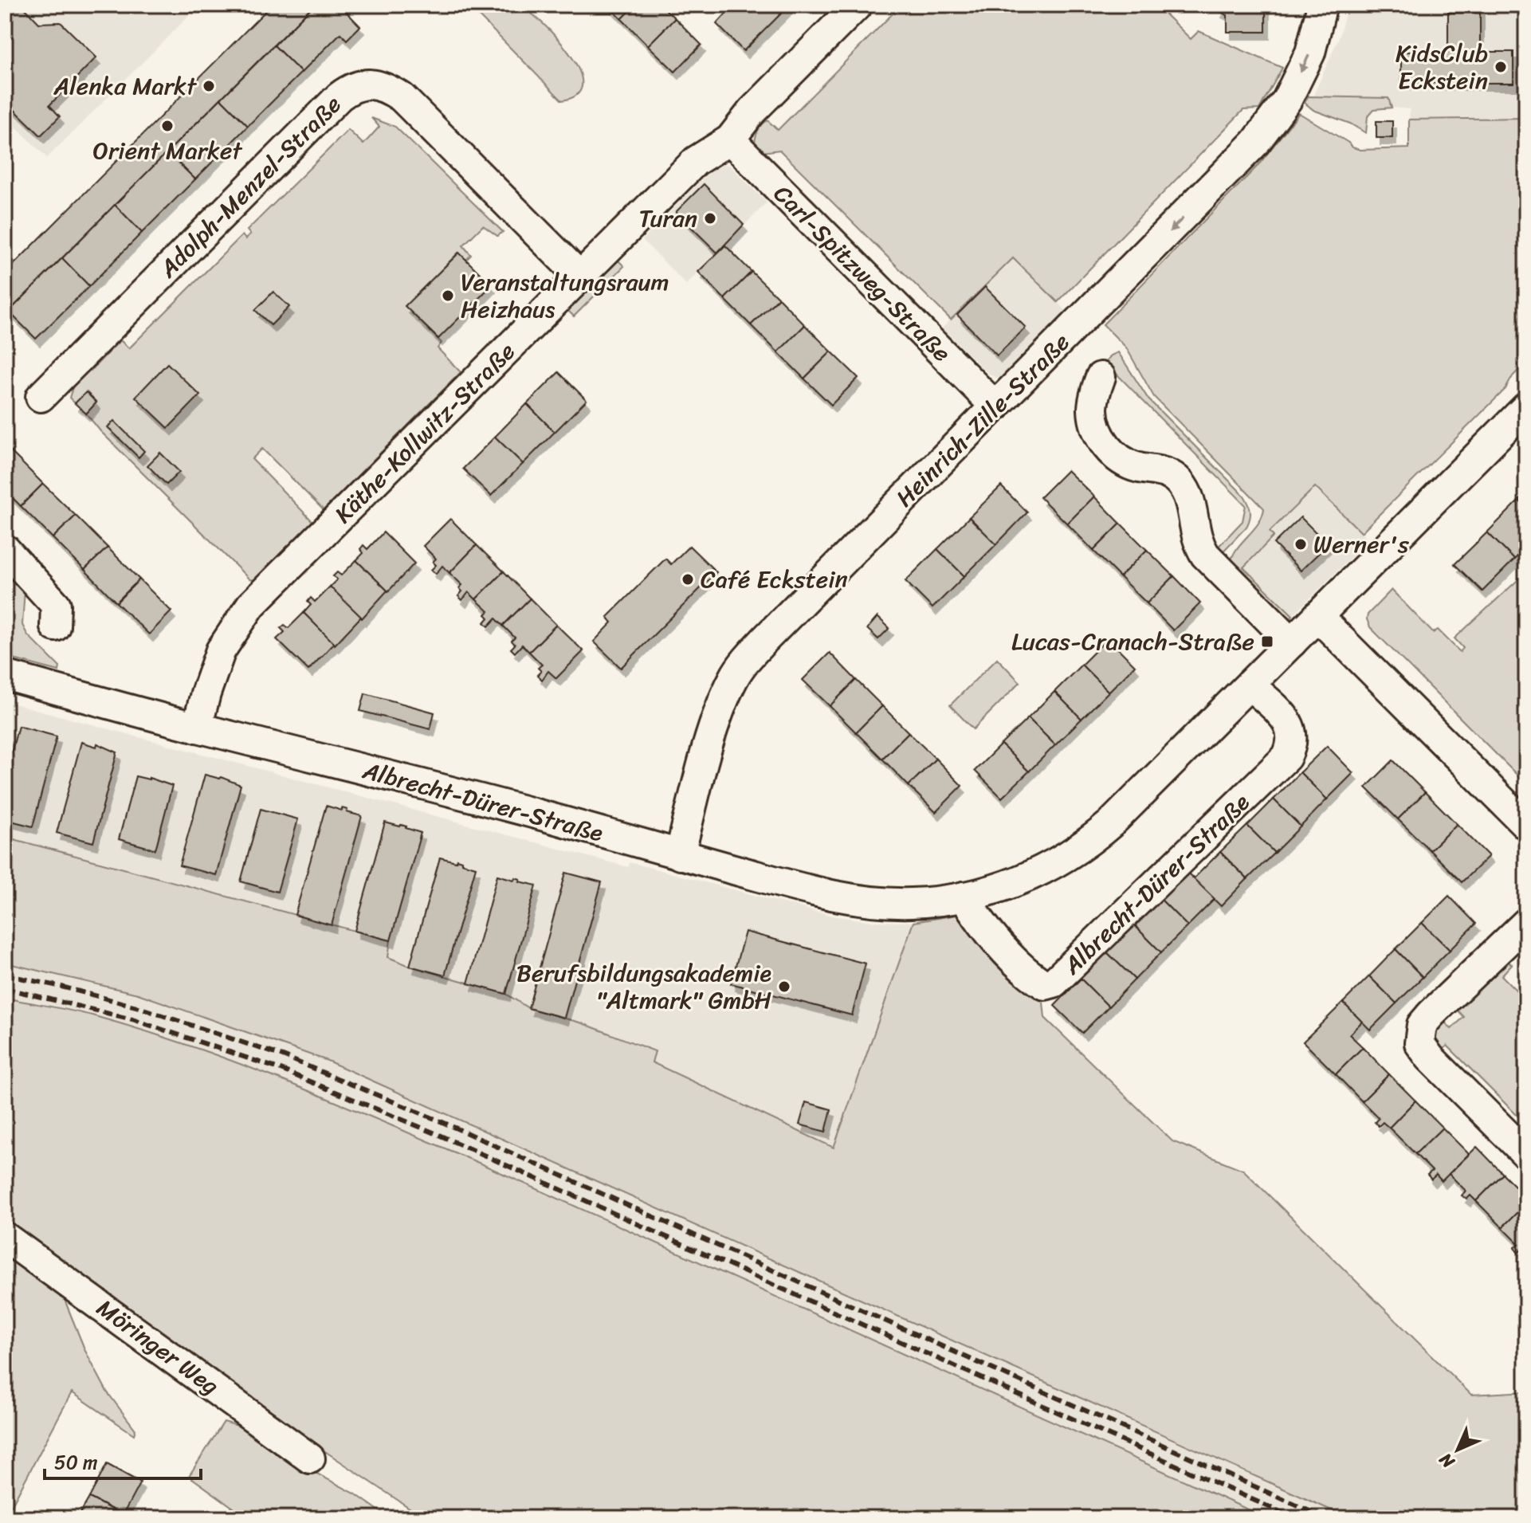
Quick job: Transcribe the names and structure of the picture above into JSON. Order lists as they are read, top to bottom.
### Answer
{
  "streets": {
    "street": [
      "Adolph-Menzel-Straße",
      "Carl-Spitzweg-Straße",
      "Heinrich-Zille-Straße",
      "Käthe-Kollwitz-Straße",
      "Albrecht-Dürer-Straße",
      "Möringer Weg"
    ]
  },
  "crossings": [
    ["Adolph-Menzel-Straße", "Käthe-Kollwitz-Straße"],
    ["Carl-Spitzweg-Straße", "Heinrich-Zille-Straße"],
    ["Carl-Spitzweg-Straße", "Käthe-Kollwitz-Straße"],
    ["Heinrich-Zille-Straße", "Albrecht-Dürer-Straße"],
    ["Käthe-Kollwitz-Straße", "Albrecht-Dürer-Straße"]
  ],
  "one_way": ["Heinrich-Zille-Straße"],
  "places": {
    "other": [
      "KidsClub Eckstein",
      "Alenka Markt",
      "Orient Market",
      "Turan",
      "Veranstaltungsraum Heizhaus",
      "Werner's",
      "Café Eckstein",
      "Berufsbildungsakademie \"Altmark\" GmbH"
    ],
    "transit": ["Lucas-Cranach-Straße"]
  },
  "scale_bar": "50 m",
  "north": "bottom left"
}
